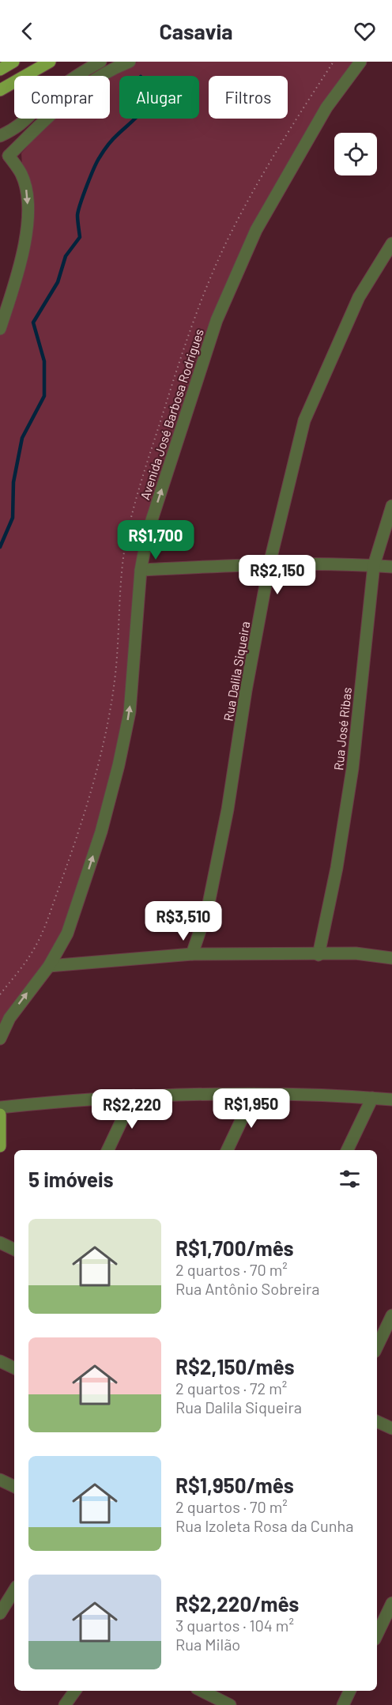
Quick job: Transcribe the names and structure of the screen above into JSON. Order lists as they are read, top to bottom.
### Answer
{
  "streets": {
    "street": ["Avenida José Barbosa Rodrigues", "Rua Dalila Siqueira", "Rua José Ribas"]
  },
  "one_way": ["Avenida José Barbosa Rodrigues"],
  "page": {
    "header": "Casavia",
    "chip": ["Comprar", "Alugar", "Filtros"],
    "price": [
      "R$1,700",
      "R$2,150",
      "R$3,510",
      "R$1,950",
      "R$2,220"
    ],
    "heading": "5 imóveis",
    "list": [
      {
        "name": "R$1,700/mês",
        "note": "2 quartos · 70 m² · Rua Antônio Sobreira"
      },
      {
        "name": "R$2,150/mês",
        "note": "2 quartos · 72 m² · Rua Dalila Siqueira"
      },
      {
        "name": "R$1,950/mês",
        "note": "2 quartos · 70 m² · Rua Izoleta Rosa da Cunha"
      },
      {
        "name": "R$2,220/mês",
        "note": "3 quartos · 104 m² · Rua Milão"
      }
    ]
  }
}
